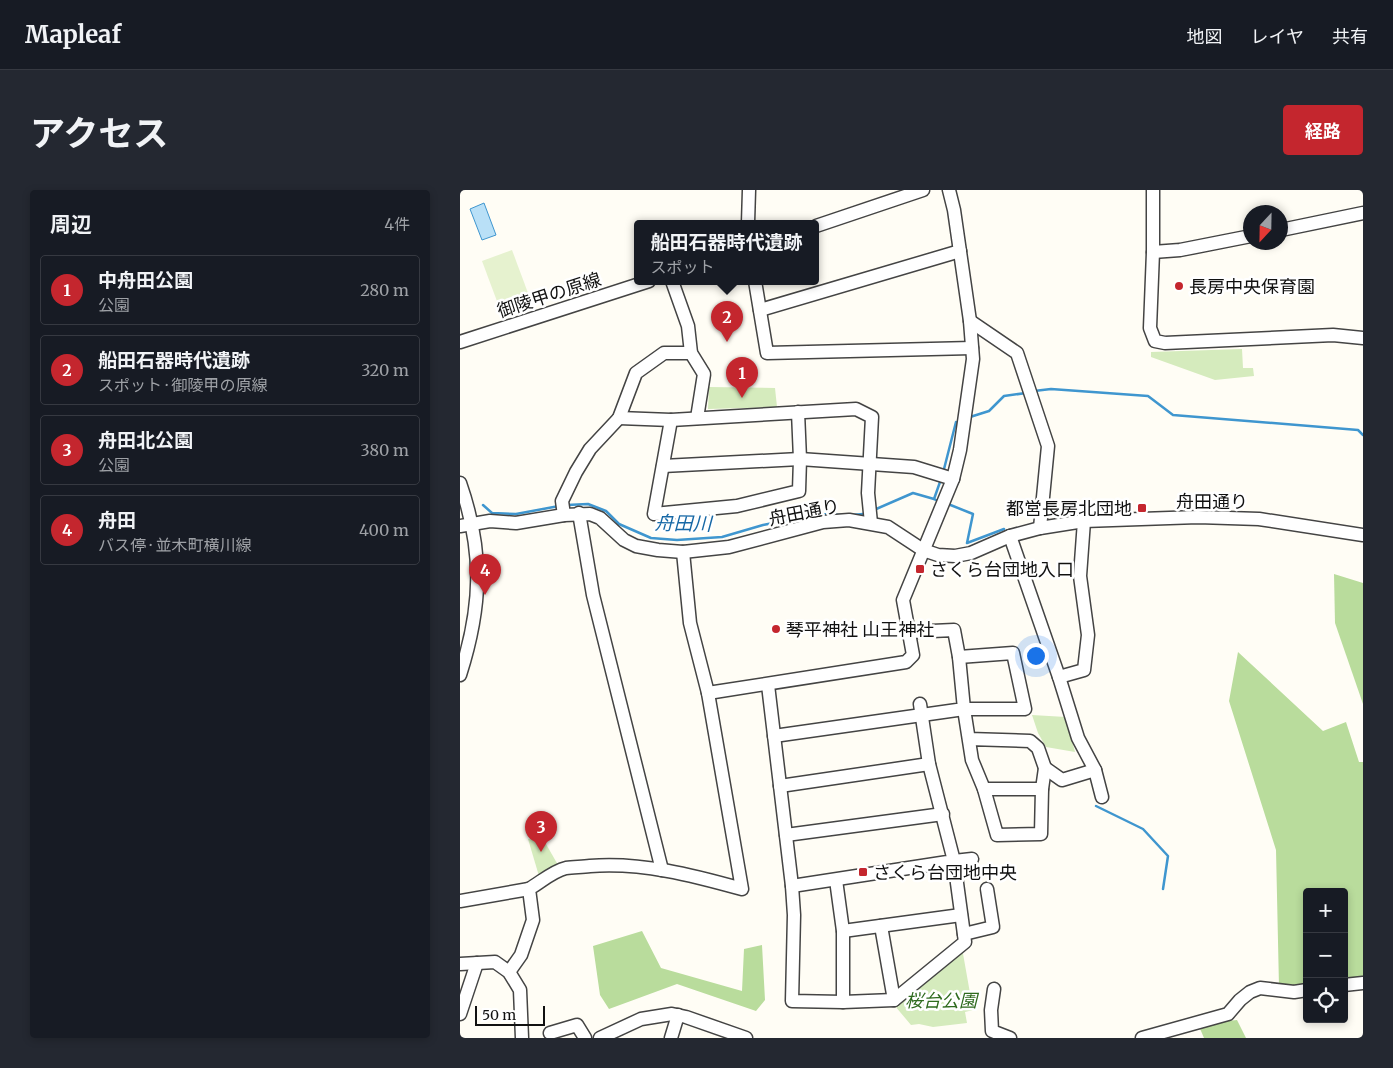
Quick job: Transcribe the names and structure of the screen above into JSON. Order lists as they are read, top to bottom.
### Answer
{
  "streets": {
    "street": ["御陵甲の原線", "舟田通り"]
  },
  "water": ["舟田川"],
  "parks": ["桜台公園"],
  "places": {
    "other": ["長房中央保育園", "琴平神社 山王神社"],
    "transit": ["都営長房北団地", "さくら台団地入口", "さくら台団地中央"]
  },
  "scale_bar": "50 m",
  "north": "bottom",
  "page": {
    "header": "Mapleaf",
    "nav": ["地図", "レイヤ", "共有"],
    "title": "アクセス",
    "buttons": "経路",
    "heading": ["周辺", "4件"],
    "popup": ["船田石器時代遺跡", "スポット"],
    "list": [
      {
        "mark": "1",
        "name": "中舟田公園",
        "note": "公園",
        "value": "280 m"
      },
      {
        "mark": "2",
        "name": "船田石器時代遺跡",
        "note": "スポット · 御陵甲の原線",
        "value": "320 m"
      },
      {
        "mark": "3",
        "name": "舟田北公園",
        "note": "公園",
        "value": "380 m"
      },
      {
        "mark": "4",
        "name": "舟田",
        "note": "バス停 · 並木町横川線",
        "value": "400 m"
      }
    ],
    "pins": [
      "2",
      "1",
      "4",
      "3"
    ],
    "map_buttons": ["+", "−"],
    "scale": "50 m"
  }
}
